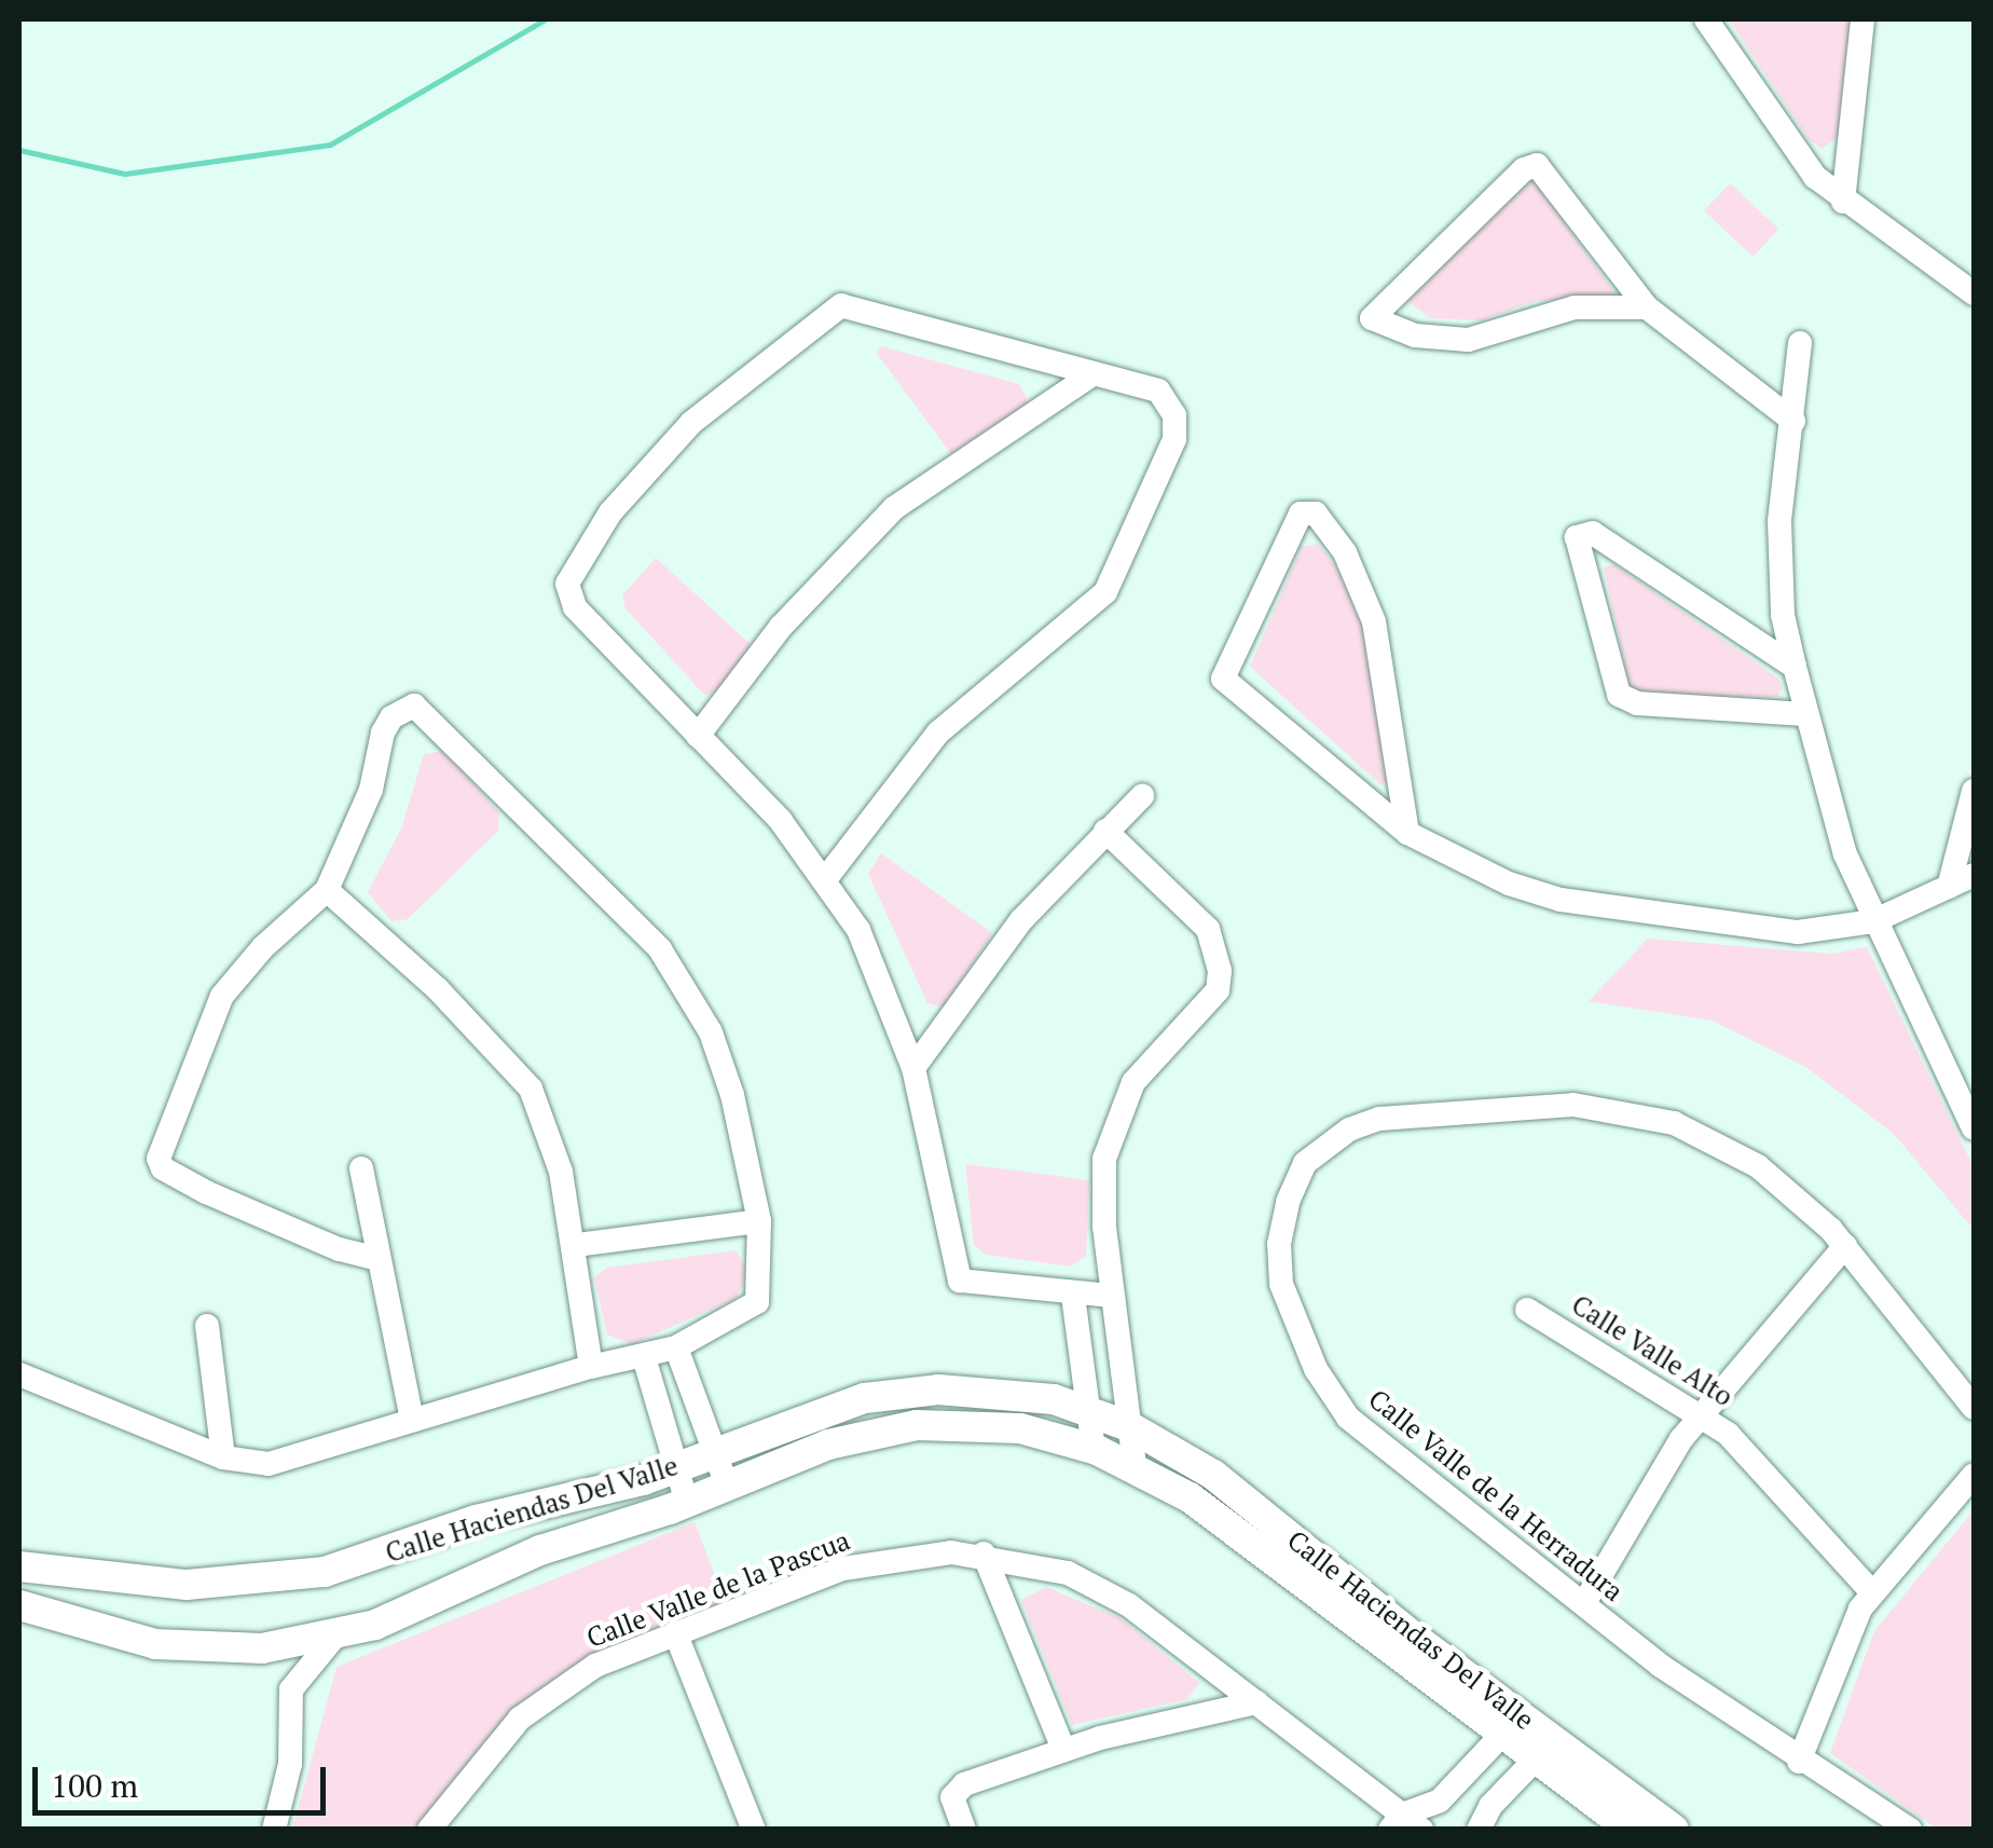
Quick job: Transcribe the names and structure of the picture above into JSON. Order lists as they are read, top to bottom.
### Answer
{
  "streets": {
    "main road": ["Calle Haciendas Del Valle"],
    "street": ["Calle Valle Alto", "Calle Valle de la Herradura", "Calle Valle de la Pascua"]
  },
  "scale_bar": "100 m"
}
